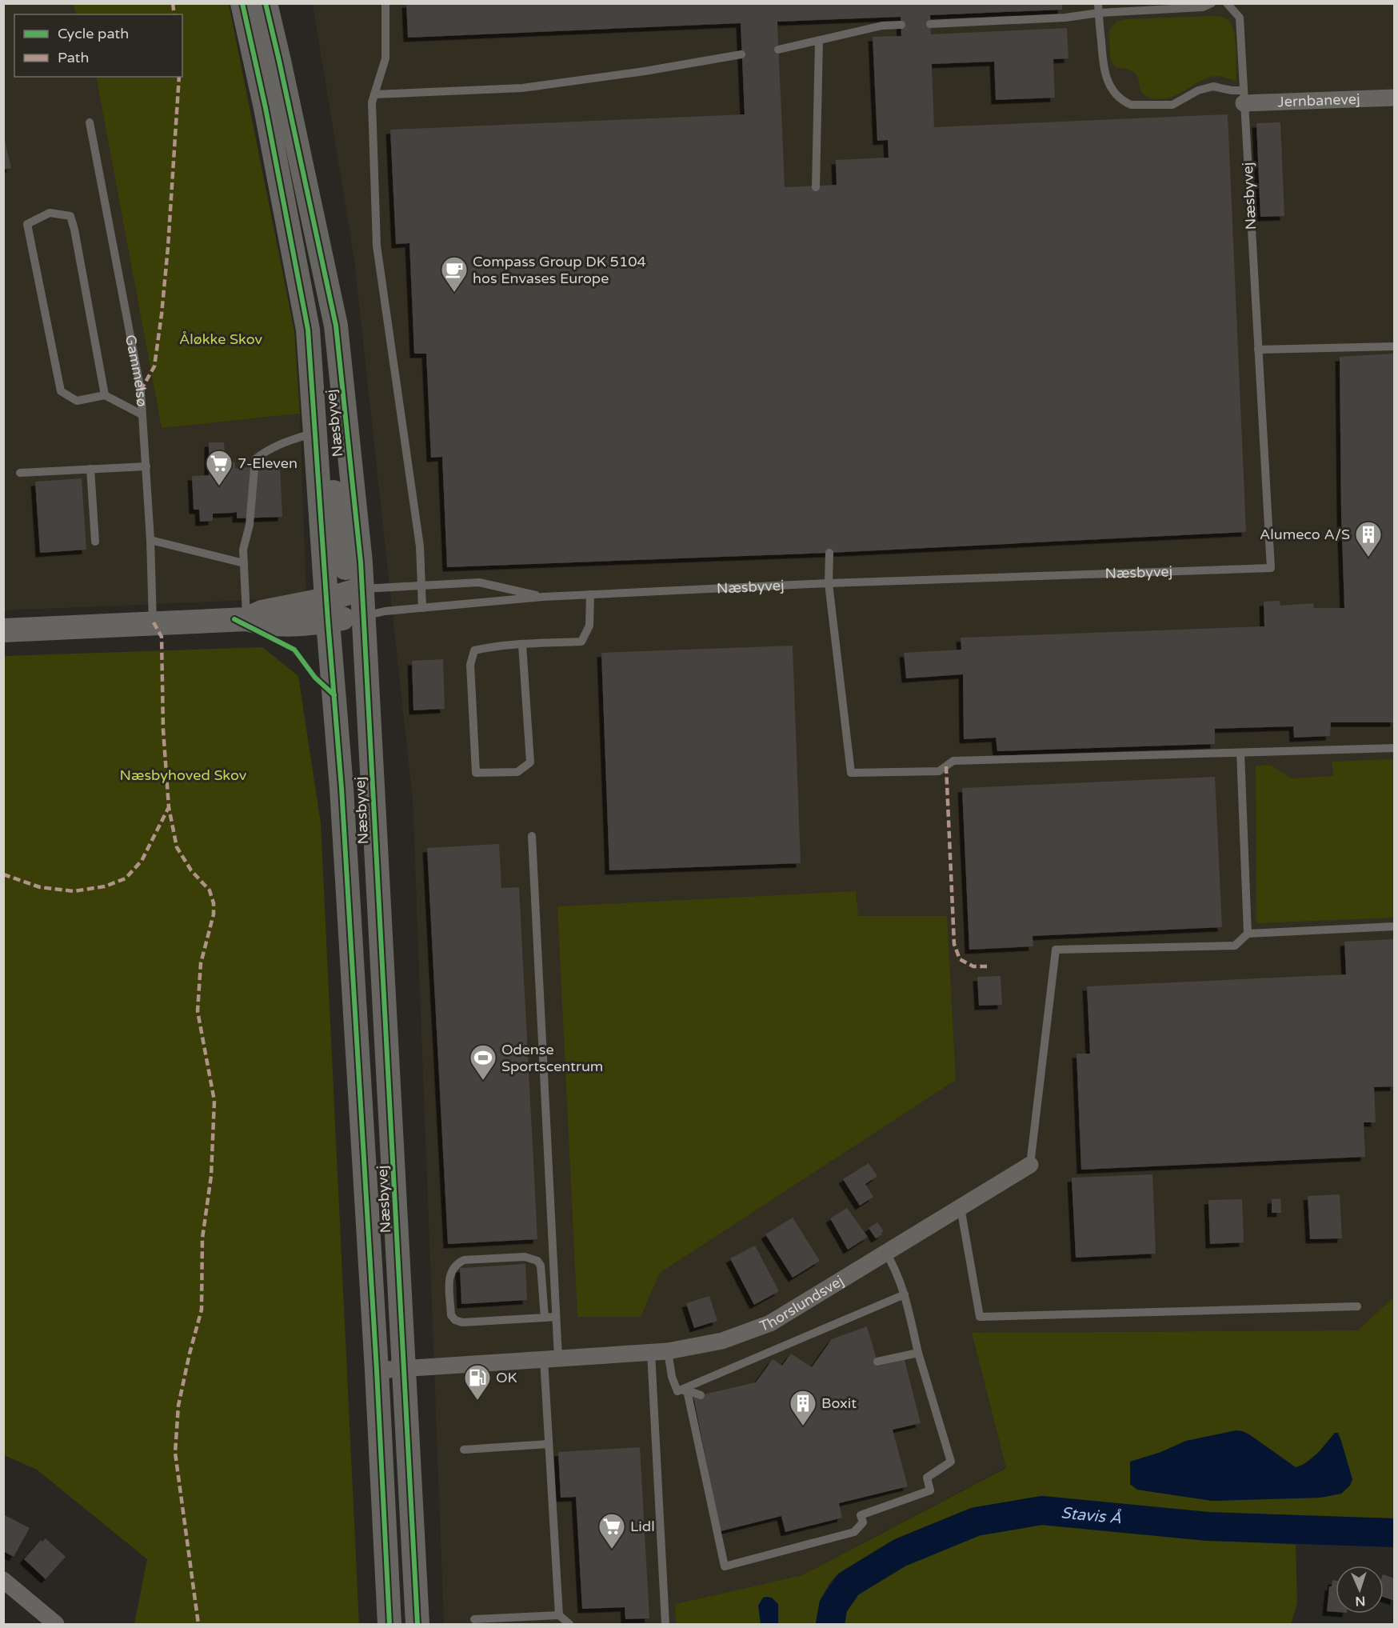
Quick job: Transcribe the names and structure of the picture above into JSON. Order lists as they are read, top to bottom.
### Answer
{
  "streets": {
    "street": ["Jernbanevej", "Næsbyvej", "Thorslundsvej"],
    "lane": ["Gammelsø"]
  },
  "crossings": [
    ["Jernbanevej", "Næsbyvej"],
    ["Næsbyvej", "Thorslundsvej"]
  ],
  "water": ["Stavis Å"],
  "parks": ["Åløkke Skov", "Næsbyhoved Skov"],
  "places": {
    "cafe": ["Compass Group DK 5104 hos Envases Europe"],
    "supermarket": ["7-Eleven", "Lidl"],
    "building": ["Alumeco A/S", "Boxit"],
    "sports": ["Odense Sportscentrum"],
    "fuel station": ["OK"]
  },
  "legend": ["Cycle path", "Path"],
  "north": "bottom"
}
